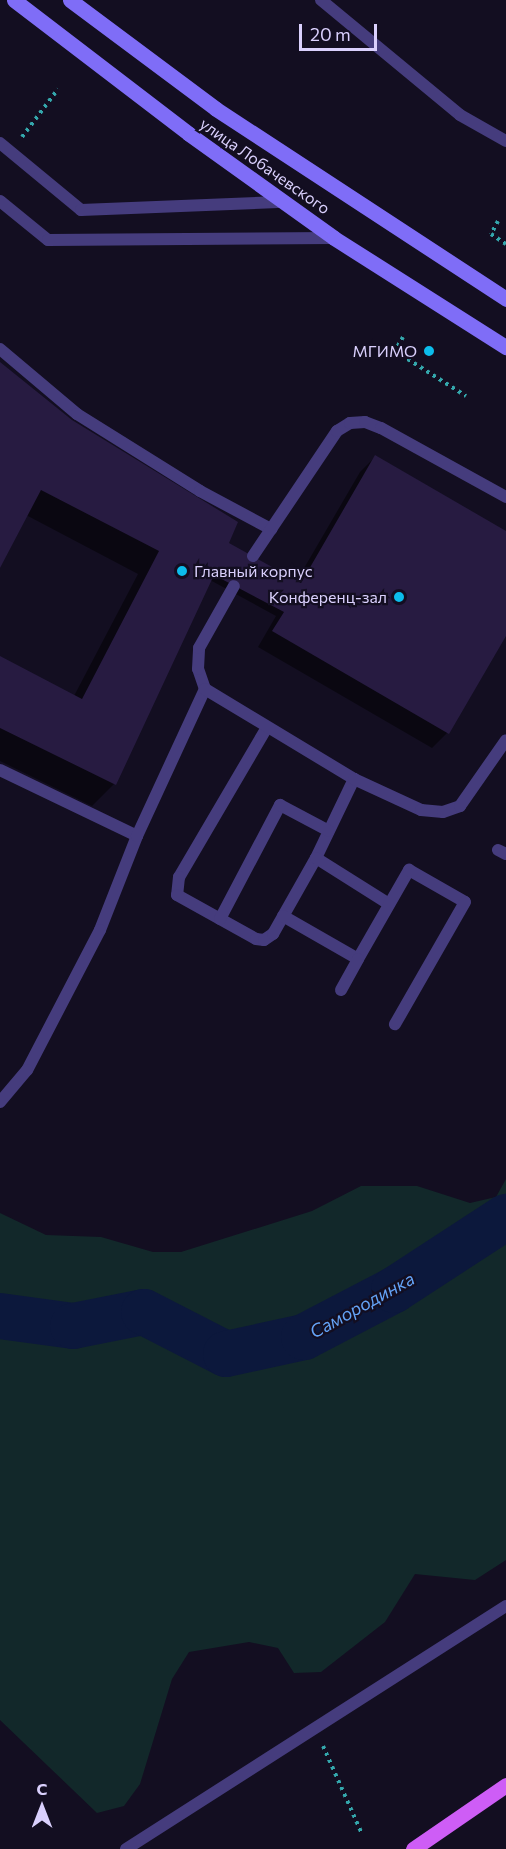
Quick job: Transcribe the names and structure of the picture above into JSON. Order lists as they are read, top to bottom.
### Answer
{
  "streets": {
    "main road": ["улица Лобачевского"]
  },
  "water": ["Самородинка"],
  "places": ["МГИМО", "Главный корпус", "Конференц-зал"],
  "scale_bar": "20 m",
  "north": "top"
}
